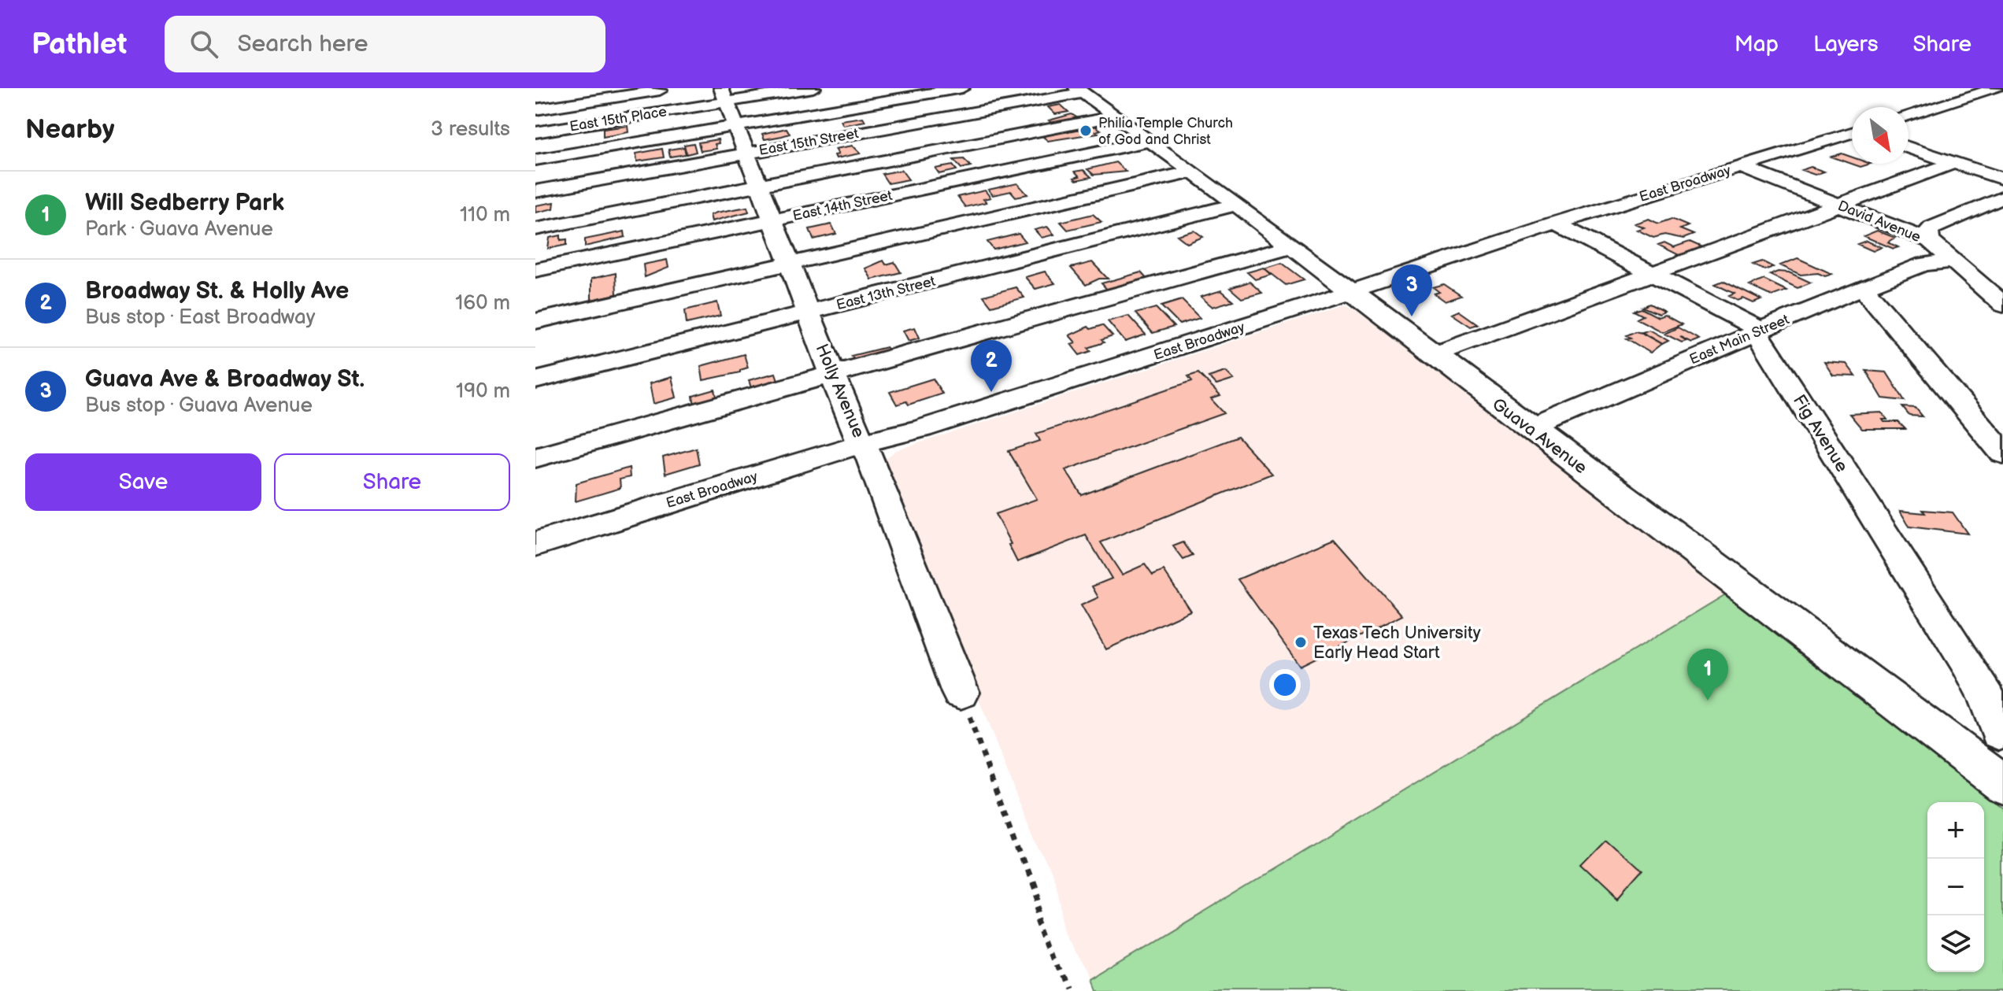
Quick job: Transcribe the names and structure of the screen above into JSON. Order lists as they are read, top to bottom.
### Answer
{
  "streets": {
    "street": [
      "East 15th Place",
      "East 15th Street",
      "East Broadway",
      "East 14th Street",
      "David Avenue",
      "East 13th Street",
      "East Main Street",
      "Holly Avenue",
      "Fig Avenue",
      "Guava Avenue"
    ]
  },
  "crossings": [
    ["East 15th Place", "Holly Avenue"],
    ["East 15th Street", "Holly Avenue"],
    ["East 15th Street", "Guava Avenue"],
    ["East Broadway", "David Avenue"],
    ["East Broadway", "Holly Avenue"],
    ["East Broadway", "Fig Avenue"],
    ["East Broadway", "Guava Avenue"],
    ["East 14th Street", "Holly Avenue"],
    ["East 14th Street", "Guava Avenue"],
    ["David Avenue", "East Main Street"],
    ["East 13th Street", "Holly Avenue"],
    ["East 13th Street", "Guava Avenue"],
    ["East Main Street", "Fig Avenue"],
    ["East Main Street", "Guava Avenue"]
  ],
  "places": ["Philia Temple Church of God and Christ", "Texas Tech University Early Head Start"],
  "north": "bottom right",
  "page": {
    "header": "Pathlet",
    "search": "Search here",
    "nav": ["Map", "Layers", "Share"],
    "heading": ["Nearby", "3 results"],
    "list": [
      {
        "mark": "1",
        "name": "Will Sedberry Park",
        "note": "Park · Guava Avenue",
        "value": "110 m"
      },
      {
        "mark": "2",
        "name": "Broadway St. & Holly Ave",
        "note": "Bus stop · East Broadway",
        "value": "160 m"
      },
      {
        "mark": "3",
        "name": "Guava Ave & Broadway St.",
        "note": "Bus stop · Guava Avenue",
        "value": "190 m"
      }
    ],
    "pins": ["3", "2", "1"],
    "buttons": ["Save", "Share"],
    "map_buttons": ["+", "−"]
  }
}
